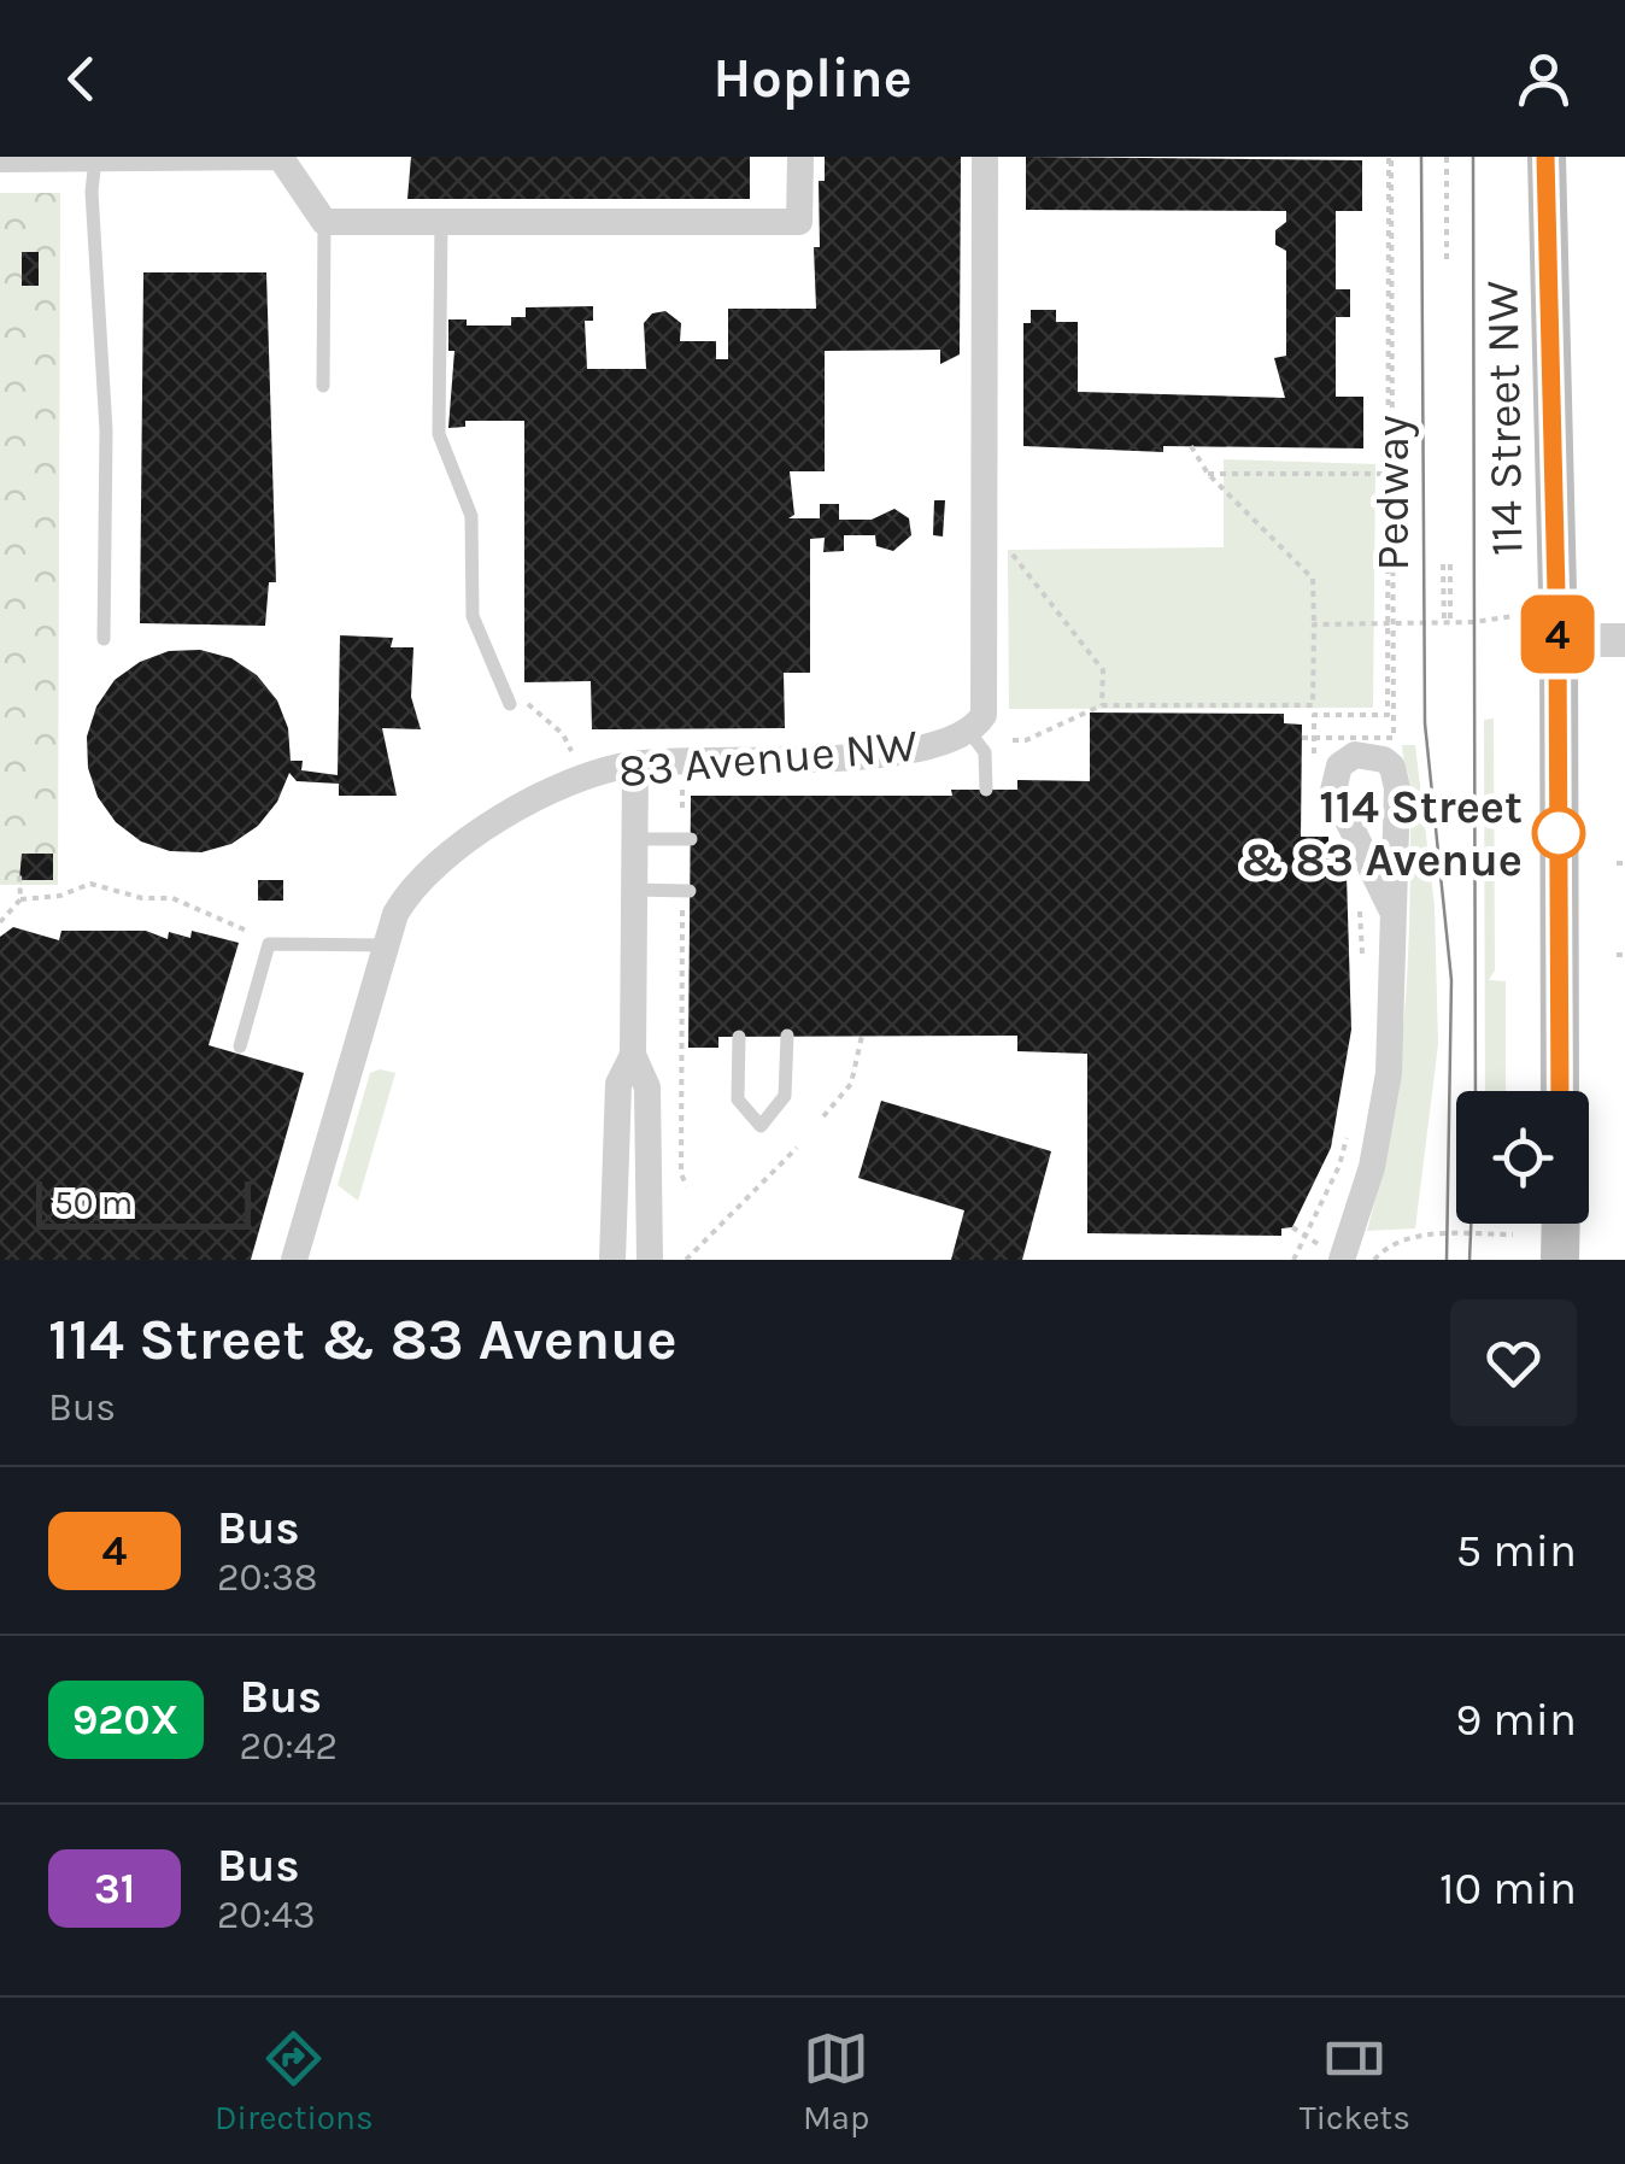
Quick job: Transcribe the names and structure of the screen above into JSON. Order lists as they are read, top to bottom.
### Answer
{
  "streets": {
    "main road": ["114 Street NW"],
    "street": ["83 Avenue NW"],
    "path": ["Pedway"]
  },
  "places": ["114 Street & 83 Avenue"],
  "lines": ["bus line 4"],
  "scale_bar": "50 m",
  "page": {
    "header": "Hopline",
    "on_map": "4",
    "scale": "50 m",
    "heading": ["114 Street & 83 Avenue", "Bus"],
    "list": [
      {
        "mark": "4",
        "name": "Bus",
        "note": "20:38",
        "value": "5 min"
      },
      {
        "mark": "920X",
        "name": "Bus",
        "note": "20:42",
        "value": "9 min"
      },
      {
        "mark": "31",
        "name": "Bus",
        "note": "20:43",
        "value": "10 min"
      }
    ],
    "tabs": ["Directions", "Map", "Tickets"]
  }
}
